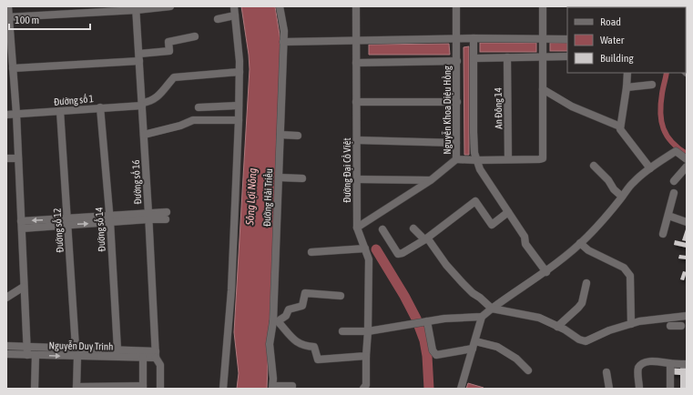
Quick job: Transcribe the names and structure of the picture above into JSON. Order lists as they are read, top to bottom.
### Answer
{
  "streets": {
    "street": [
      "Đường số 1",
      "An Đông 14",
      "Nguyễn Khoa Diệu Hồng",
      "Đường Đại Cồ Việt",
      "Đường số 16",
      "Đường Hải Triều",
      "Đường số 14",
      "Đường số 12",
      "Nguyễn Duy Trinh"
    ]
  },
  "crossings": [
    ["Đường số 1", "Đường số 16"],
    ["Đường số 1", "Đường số 14"],
    ["Đường số 1", "Đường số 12"],
    ["Nguyễn Khoa Diệu Hồng", "Đường Đại Cồ Việt"],
    ["Đường số 16", "Nguyễn Duy Trinh"],
    ["Đường số 14", "Nguyễn Duy Trinh"],
    ["Đường số 12", "Nguyễn Duy Trinh"]
  ],
  "water": ["Sông Lợi Nông"],
  "legend": ["Road", "Water", "Building"],
  "scale_bar": "100 m"
}
